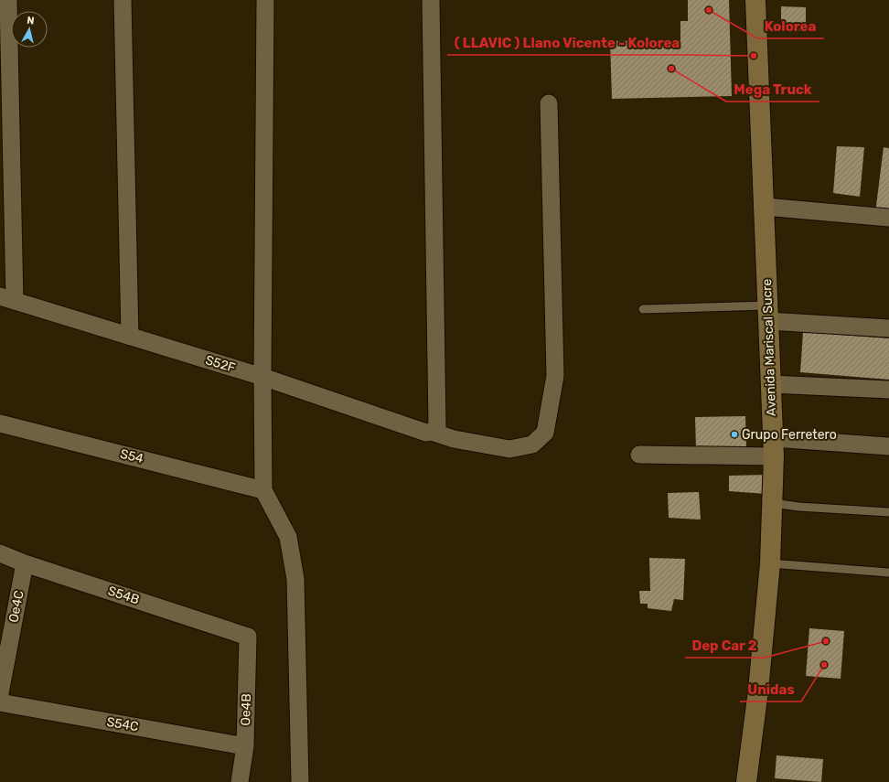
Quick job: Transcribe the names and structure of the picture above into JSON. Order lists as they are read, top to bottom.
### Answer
{
  "streets": {
    "main road": ["Avenida Mariscal Sucre"],
    "street": [
      "S52F",
      "S54",
      "S54B",
      "Oe4C",
      "Oe4B",
      "S54C"
    ]
  },
  "crossings": [
    ["S54B", "Oe4C"],
    ["S54B", "Oe4B"],
    ["Oe4B", "S54C"]
  ],
  "places": [
    "Kolorea",
    "( LLAVIC ) Llano Vicente - Kolorea",
    "Mega Truck",
    "Grupo Ferretero",
    "Dep Car 2",
    "Unidas"
  ],
  "north": "top"
}
